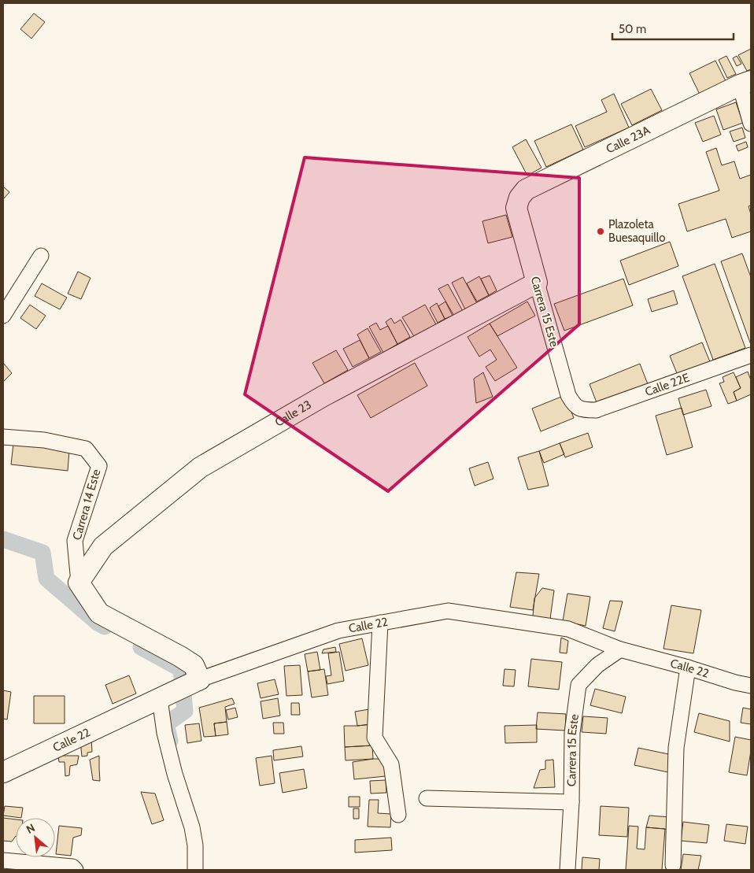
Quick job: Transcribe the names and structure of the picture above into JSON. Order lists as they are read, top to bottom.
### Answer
{
  "streets": {
    "street": [
      "Calle 23A",
      "Carrera 15 Este",
      "Calle 22E",
      "Calle 23",
      "Carrera 14 Este",
      "Calle 22"
    ]
  },
  "crossings": [
    ["Calle 23A", "Carrera 15 Este"],
    ["Carrera 15 Este", "Calle 22E"],
    ["Carrera 15 Este", "Calle 23"],
    ["Carrera 15 Este", "Calle 22"],
    ["Calle 23", "Carrera 14 Este"],
    ["Carrera 14 Este", "Calle 22"]
  ],
  "places": ["Plazoleta Buesaquillo"],
  "scale_bar": "50 m",
  "north": "top left"
}
